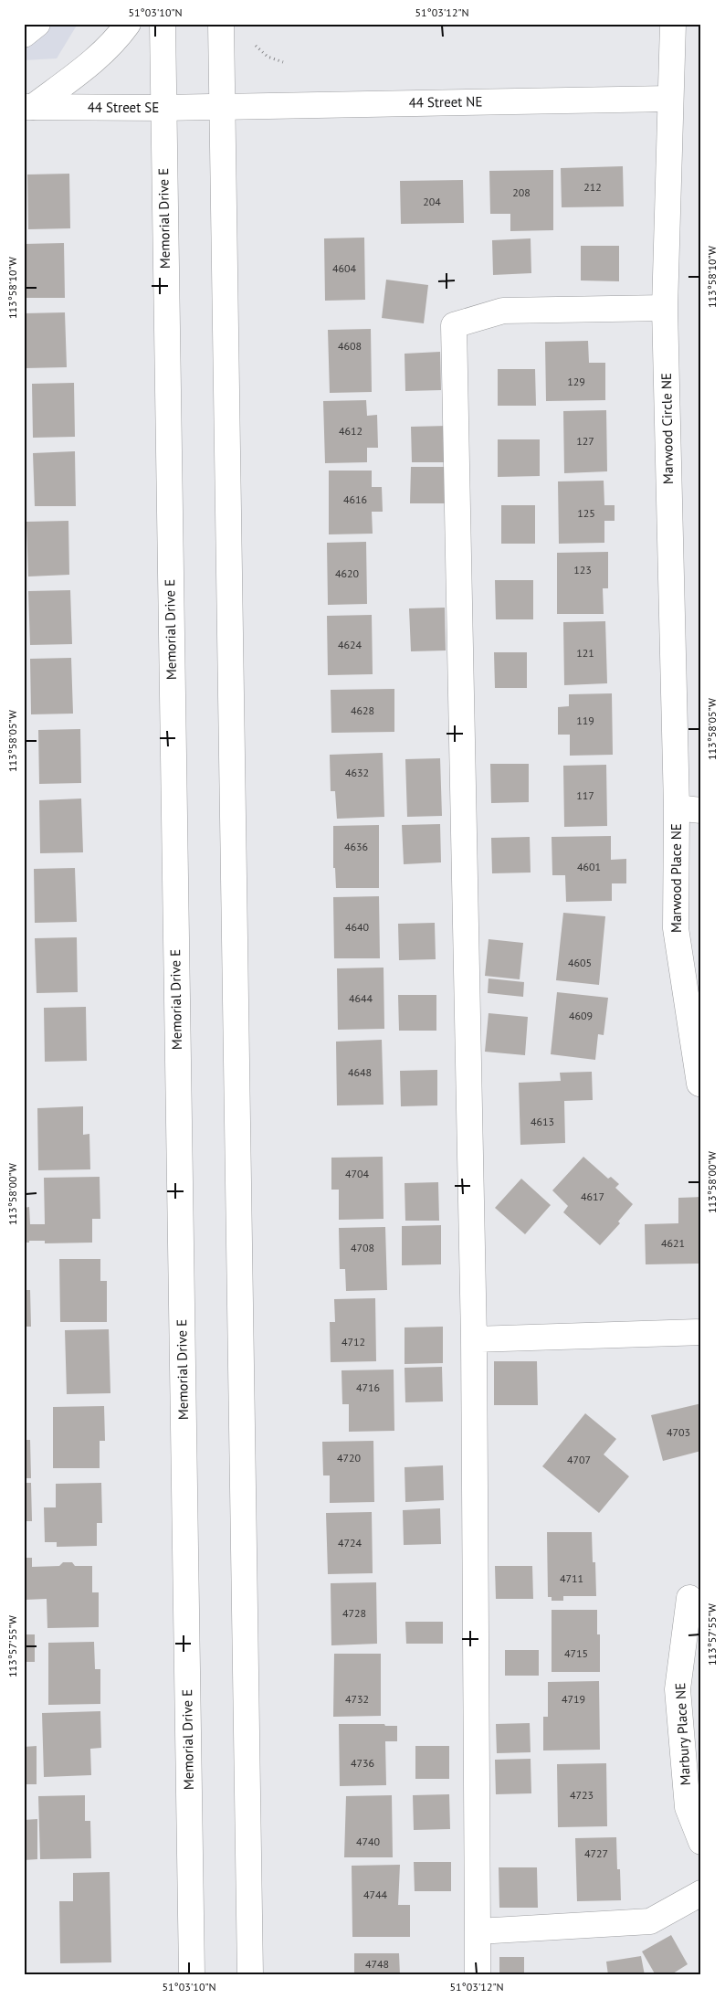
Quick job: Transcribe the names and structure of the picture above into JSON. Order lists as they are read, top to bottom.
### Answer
{
  "streets": {
    "main road": [
      "44 Street NE",
      "44 Street SE",
      "Memorial Drive E",
      "Marwood Circle NE",
      "Marwood Place NE",
      "Marbury Place NE"
    ]
  },
  "crossings": [
    ["44 Street NE", "44 Street SE"],
    ["44 Street NE", "Marwood Circle NE"],
    ["44 Street SE", "Memorial Drive E"],
    ["Marwood Circle NE", "Marwood Place NE"]
  ],
  "house_numbers": [
    "212",
    "208",
    "204",
    "4604",
    "4608",
    "129",
    "4612",
    "127",
    "4616",
    "125",
    "123",
    "4620",
    "4624",
    "121",
    "4628",
    "119",
    "4632",
    "117",
    "4636",
    "4601",
    "4640",
    "4605",
    "4644",
    "4609",
    "4648",
    "4613",
    "4704",
    "4617",
    "4621",
    "4708",
    "4712",
    "4716",
    "4703",
    "4720",
    "4707",
    "4724",
    "4711",
    "4728",
    "4715",
    "4732",
    "4719",
    "4736",
    "4723",
    "4740",
    "4727",
    "4744",
    "4748"
  ],
  "coordinates": [
    "51°03'10\"N",
    "51°03'12\"N",
    "113°58'10\"W",
    "113°58'05\"W",
    "113°58'00\"W",
    "113°57'55\"W"
  ]
}
